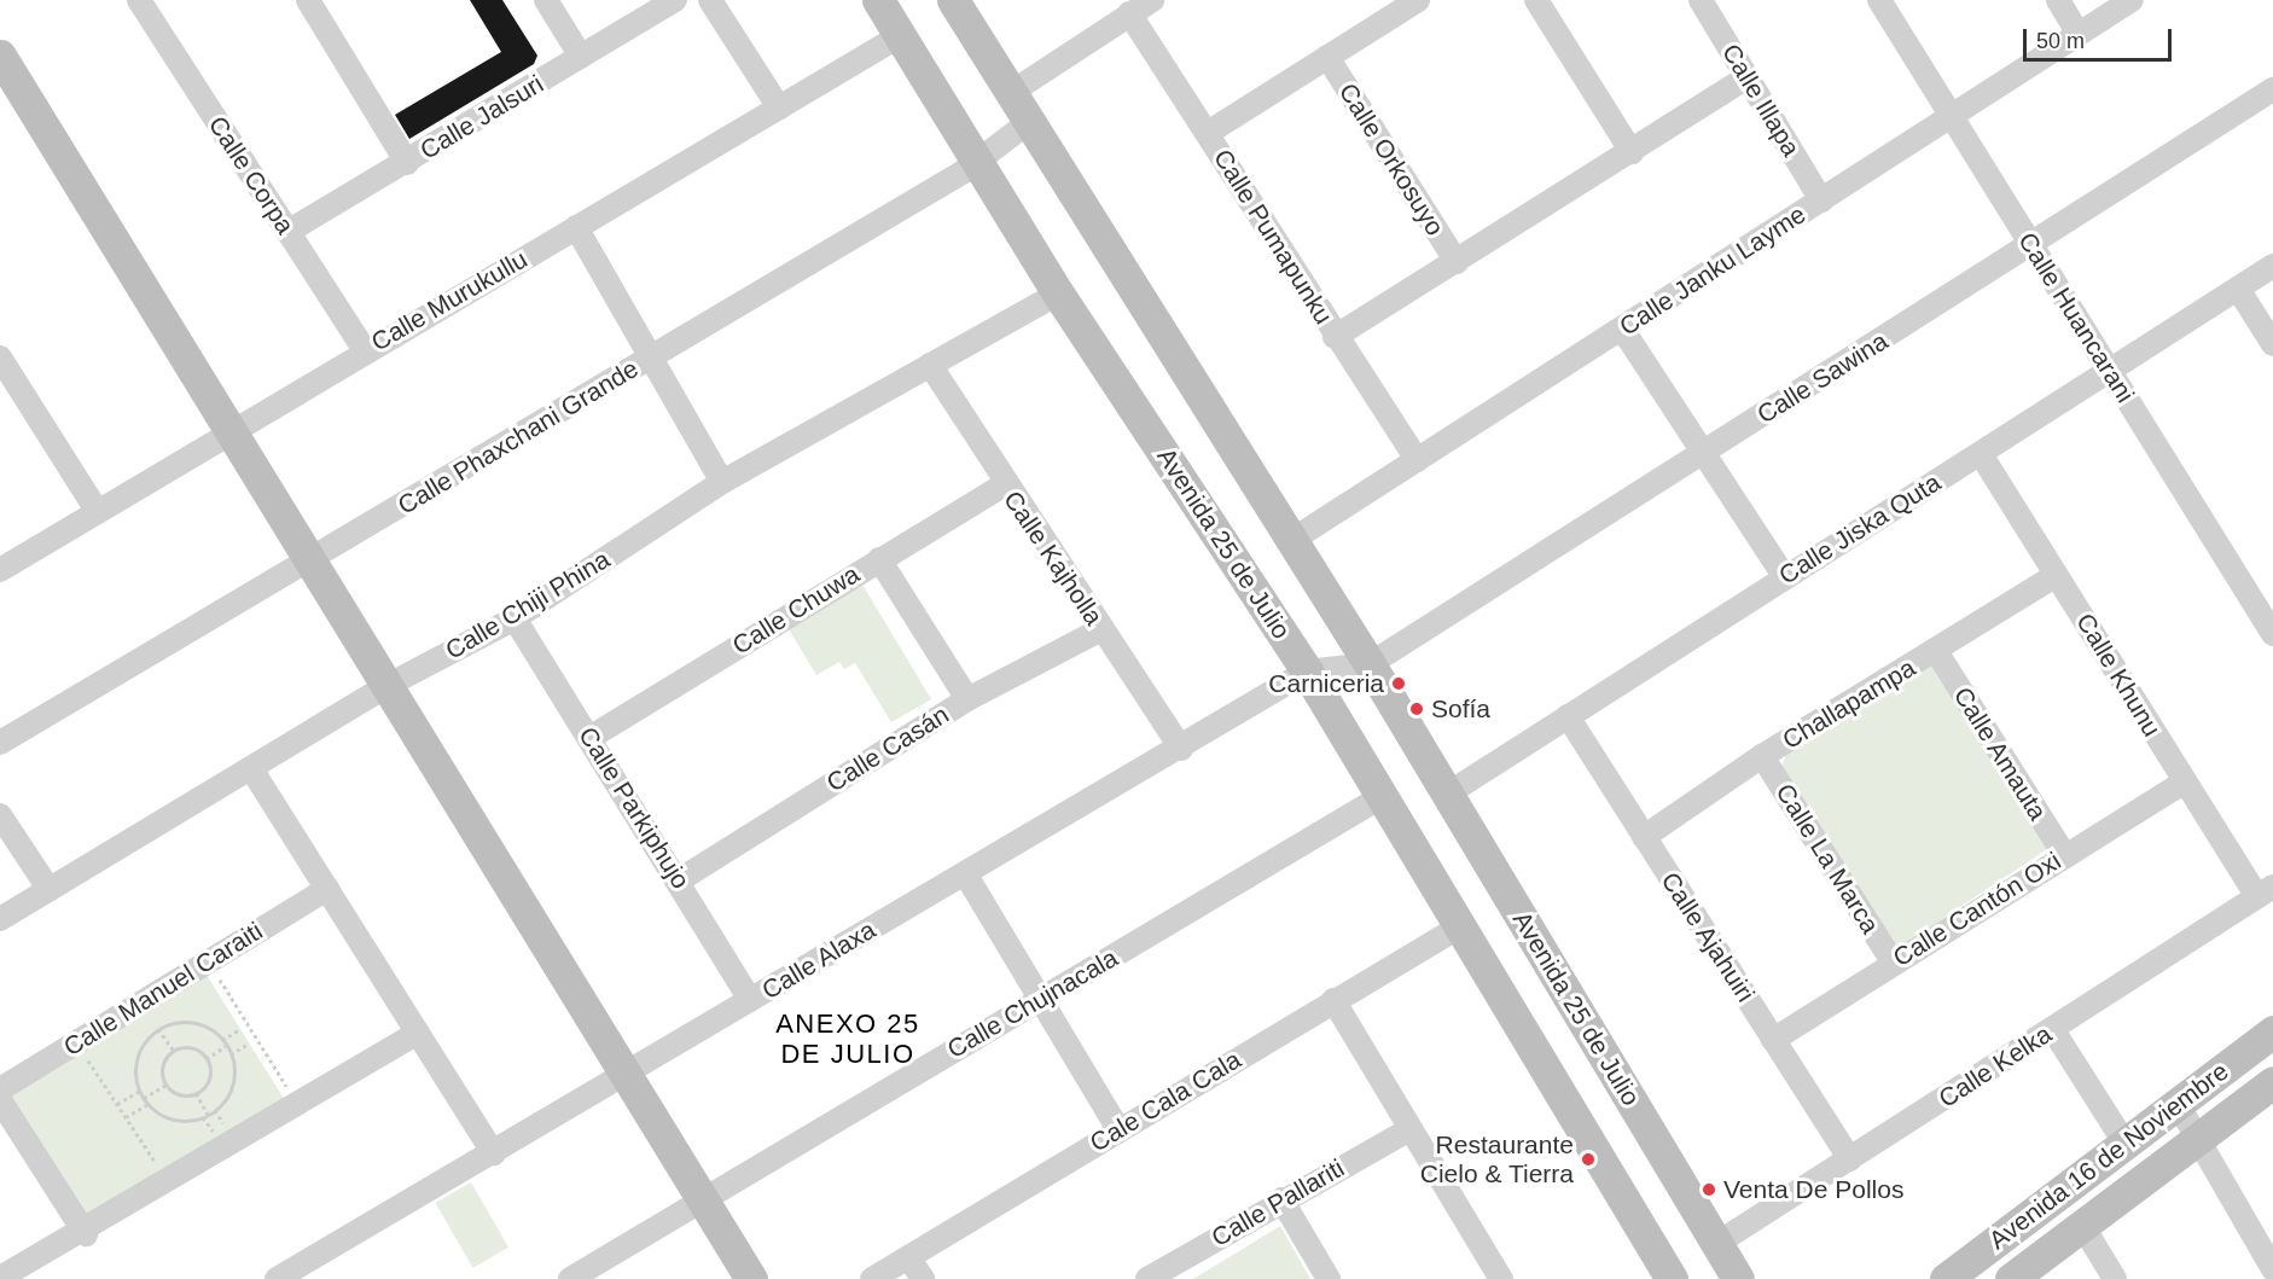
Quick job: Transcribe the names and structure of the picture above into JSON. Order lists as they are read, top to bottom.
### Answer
{
  "streets": {
    "main road": ["Avenida 25 de Julio", "Avenida 16 de Noviembre"],
    "street": [
      "Calle Illapa",
      "Calle Jalsuri",
      "Calle Orkosuyo",
      "Calle Corpa",
      "Calle Pumapunku",
      "Calle Janku Layme",
      "Calle Murukullu",
      "Calle Huancarani",
      "Calle Sawina",
      "Calle Phaxchani Grande",
      "Calle Jiska Quta",
      "Calle Kajholla",
      "Calle Chiji Phina",
      "Calle Chuwa",
      "Calle Khunu",
      "Challapampa",
      "Calle Casán",
      "Calle Amauta",
      "Calle Parkiphujo",
      "Calle La Marca",
      "Calle Cantón Oxi",
      "Calle Ajahuiri",
      "Calle Alaxa",
      "Calle Manuel Caraiti",
      "Calle Chujnacala",
      "Calle Kelka",
      "Cale Cala Cala",
      "Calle Pallariti"
    ]
  },
  "crossings": [
    ["Calle Illapa", "Calle Janku Layme"],
    ["Calle Jalsuri", "Calle Corpa"],
    ["Calle Corpa", "Calle Murukullu"],
    ["Calle Pumapunku", "Calle Janku Layme"],
    ["Calle Janku Layme", "Calle Huancarani"],
    ["Calle Janku Layme", "Avenida 25 de Julio"],
    ["Calle Murukullu", "Avenida 25 de Julio"],
    ["Calle Huancarani", "Calle Sawina"],
    ["Calle Huancarani", "Calle Jiska Quta"],
    ["Calle Sawina", "Avenida 25 de Julio"],
    ["Calle Sawina", "Calle Alaxa"],
    ["Calle Phaxchani Grande", "Avenida 25 de Julio"],
    ["Calle Jiska Quta", "Avenida 25 de Julio"],
    ["Calle Jiska Quta", "Calle Khunu"],
    ["Calle Jiska Quta", "Calle Ajahuiri"],
    ["Avenida 25 de Julio", "Calle Chiji Phina"],
    ["Avenida 25 de Julio", "Calle Alaxa"],
    ["Avenida 25 de Julio", "Calle Chujnacala"],
    ["Avenida 25 de Julio", "Calle Kelka"],
    ["Avenida 25 de Julio", "Cale Cala Cala"],
    ["Calle Kajholla", "Calle Chiji Phina"],
    ["Calle Kajholla", "Calle Chuwa"],
    ["Calle Kajholla", "Calle Casán"],
    ["Calle Kajholla", "Calle Alaxa"],
    ["Calle Chiji Phina", "Calle Parkiphujo"],
    ["Calle Chuwa", "Calle Parkiphujo"],
    ["Calle Khunu", "Challapampa"],
    ["Calle Khunu", "Calle Cantón Oxi"],
    ["Calle Khunu", "Calle Kelka"],
    ["Challapampa", "Calle Amauta"],
    ["Challapampa", "Calle La Marca"],
    ["Challapampa", "Calle Ajahuiri"],
    ["Calle Casán", "Calle Parkiphujo"],
    ["Calle Amauta", "Calle Cantón Oxi"],
    ["Calle Parkiphujo", "Calle Alaxa"],
    ["Calle La Marca", "Calle Cantón Oxi"],
    ["Calle Cantón Oxi", "Calle Ajahuiri"],
    ["Calle Ajahuiri", "Calle Kelka"]
  ],
  "districts": ["ANEXO 25 DE JULIO"],
  "places": [
    "Carniceria",
    "Sofía",
    "Restaurante Cielo & Tierra",
    "Venta De Pollos"
  ],
  "scale_bar": "50 m"
}
